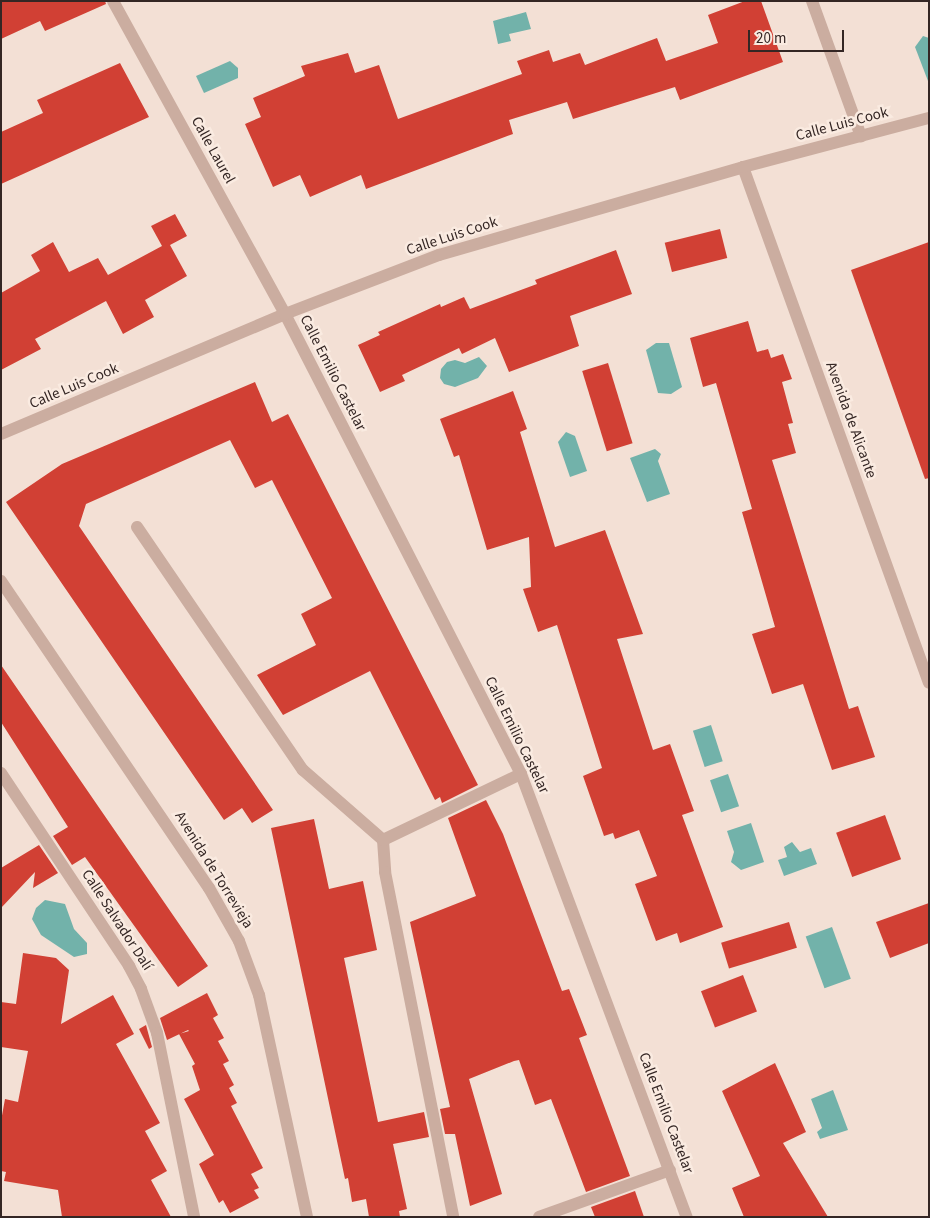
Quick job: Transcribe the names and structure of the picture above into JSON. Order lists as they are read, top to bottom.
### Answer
{
  "streets": {
    "street": [
      "Calle Luis Cook",
      "Calle Laurel",
      "Calle Emilio Castelar",
      "Avenida de Alicante",
      "Avenida de Torrevieja",
      "Calle Salvador Dalí"
    ]
  },
  "crossings": [
    ["Calle Luis Cook", "Calle Laurel"],
    ["Calle Luis Cook", "Calle Emilio Castelar"],
    ["Calle Luis Cook", "Avenida de Alicante"],
    ["Calle Laurel", "Calle Emilio Castelar"]
  ],
  "scale_bar": "20 m"
}
